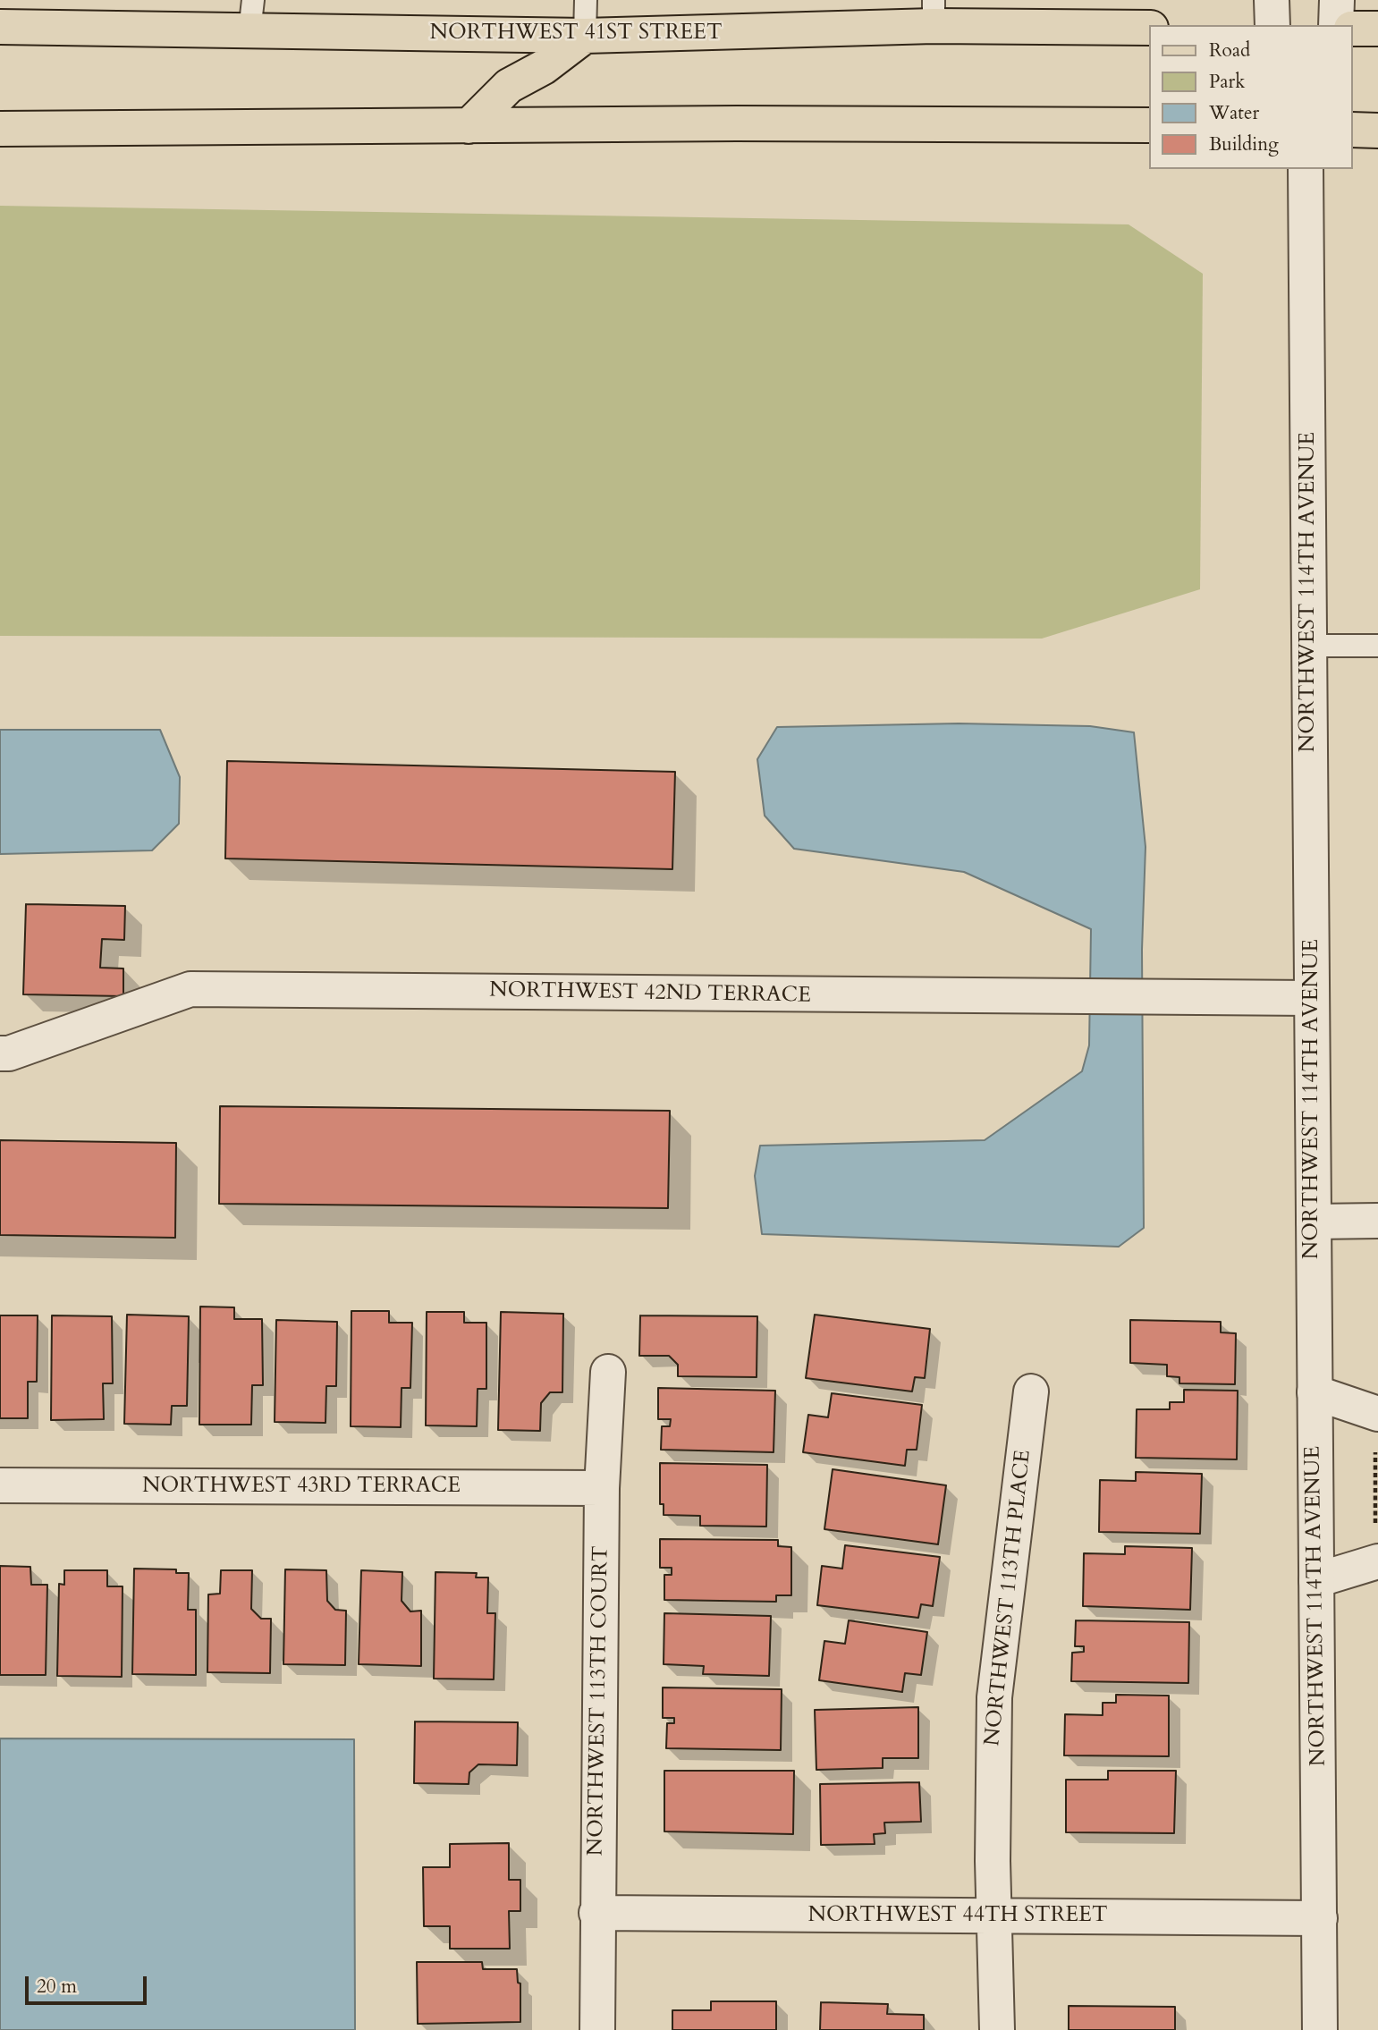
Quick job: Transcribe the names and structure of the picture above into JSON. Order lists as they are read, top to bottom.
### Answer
{
  "streets": {
    "main road": ["NORTHWEST 41ST STREET"],
    "street": [
      "NORTHWEST 114TH AVENUE",
      "NORTHWEST 42ND TERRACE",
      "NORTHWEST 43RD TERRACE",
      "NORTHWEST 113TH PLACE",
      "NORTHWEST 113TH COURT",
      "NORTHWEST 44TH STREET"
    ]
  },
  "crossings": [
    ["NORTHWEST 114TH AVENUE", "NORTHWEST 42ND TERRACE"],
    ["NORTHWEST 114TH AVENUE", "NORTHWEST 44TH STREET"],
    ["NORTHWEST 43RD TERRACE", "NORTHWEST 113TH COURT"],
    ["NORTHWEST 113TH PLACE", "NORTHWEST 44TH STREET"],
    ["NORTHWEST 113TH COURT", "NORTHWEST 44TH STREET"]
  ],
  "legend": [
    "Road",
    "Park",
    "Water",
    "Building"
  ],
  "scale_bar": "20 m"
}
